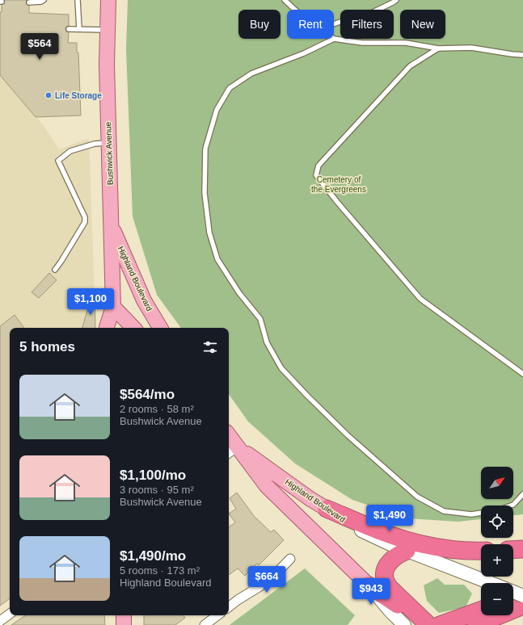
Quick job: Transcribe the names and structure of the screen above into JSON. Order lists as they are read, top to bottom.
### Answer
{
  "streets": {
    "main road": ["Bushwick Avenue", "Highland Boulevard"]
  },
  "crossings": [
    ["Bushwick Avenue", "Highland Boulevard"]
  ],
  "parks": ["Cemetery of the Evergreens"],
  "places": ["Life Storage"],
  "north": "top right",
  "page": {
    "chip": [
      "Buy",
      "Rent",
      "Filters",
      "New"
    ],
    "price": [
      "$564",
      "$1,100",
      "$1,490",
      "$664",
      "$943"
    ],
    "heading": "5 homes",
    "list": [
      {
        "name": "$564/mo",
        "note": "2 rooms · 58 m² · Bushwick Avenue"
      },
      {
        "name": "$1,100/mo",
        "note": "3 rooms · 95 m² · Bushwick Avenue"
      },
      {
        "name": "$1,490/mo",
        "note": "5 rooms · 173 m² · Highland Boulevard"
      }
    ],
    "map_buttons": ["+", "−"]
  }
}
